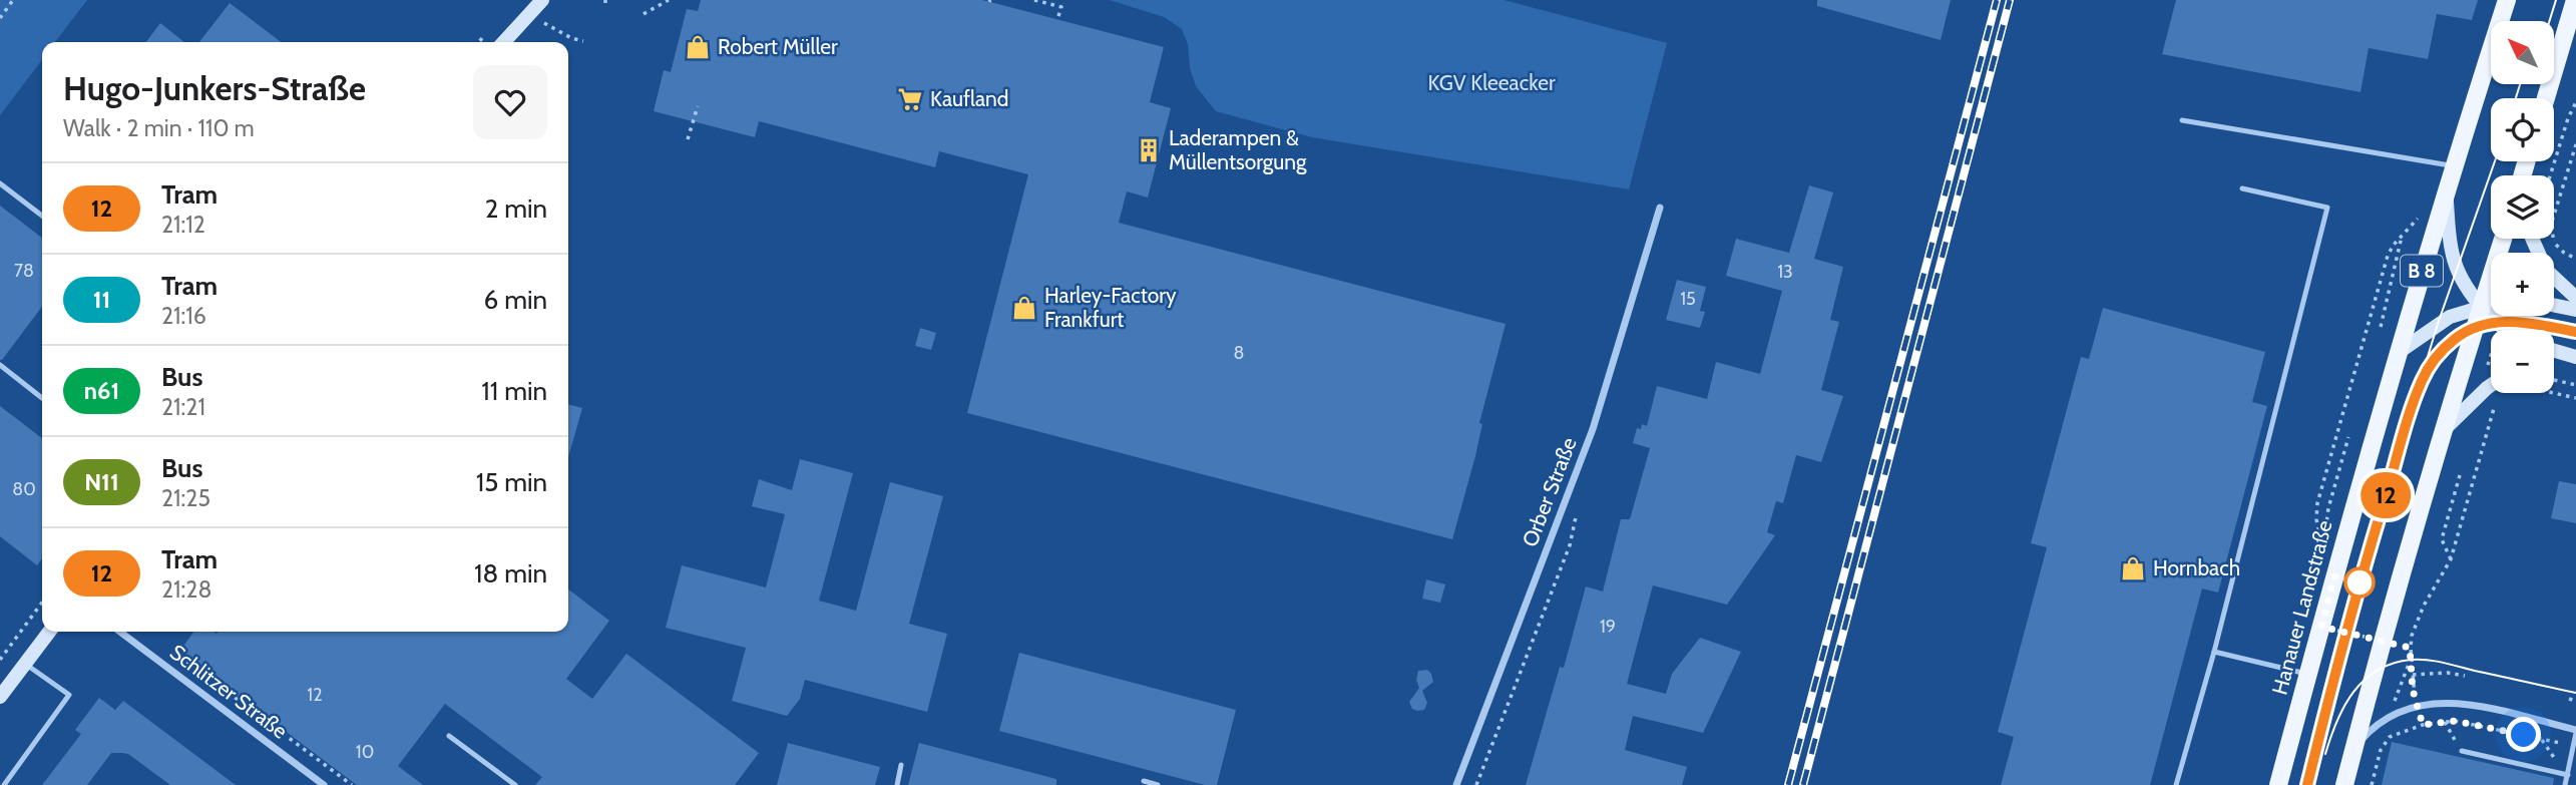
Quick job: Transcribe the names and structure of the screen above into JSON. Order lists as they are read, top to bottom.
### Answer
{
  "streets": {
    "main road": ["B 8", "Hanauer Landstraße"],
    "street": ["Orber Straße", "Schlitzer Straße"]
  },
  "parks": ["KGV Kleeacker"],
  "places": {
    "shop": ["Robert Müller", "Harley-Factory Frankfurt", "Hornbach"],
    "supermarket": ["Kaufland"],
    "building": ["Laderampen & Müllentsorgung"]
  },
  "lines": ["tram line 12"],
  "house_numbers": [
    "78",
    "13",
    "15",
    "8",
    "80",
    "19",
    "12",
    "10"
  ],
  "north": "top left",
  "page": {
    "on_map": "12",
    "map_buttons": ["+", "−"],
    "heading": ["Hugo-Junkers-Straße", "Walk · 2 min · 110 m"],
    "list": [
      {
        "mark": "12",
        "name": "Tram",
        "note": "21:12",
        "value": "2 min"
      },
      {
        "mark": "11",
        "name": "Tram",
        "note": "21:16",
        "value": "6 min"
      },
      {
        "mark": "n61",
        "name": "Bus",
        "note": "21:21",
        "value": "11 min"
      },
      {
        "mark": "N11",
        "name": "Bus",
        "note": "21:25",
        "value": "15 min"
      },
      {
        "mark": "12",
        "name": "Tram",
        "note": "21:28",
        "value": "18 min"
      }
    ]
  }
}
